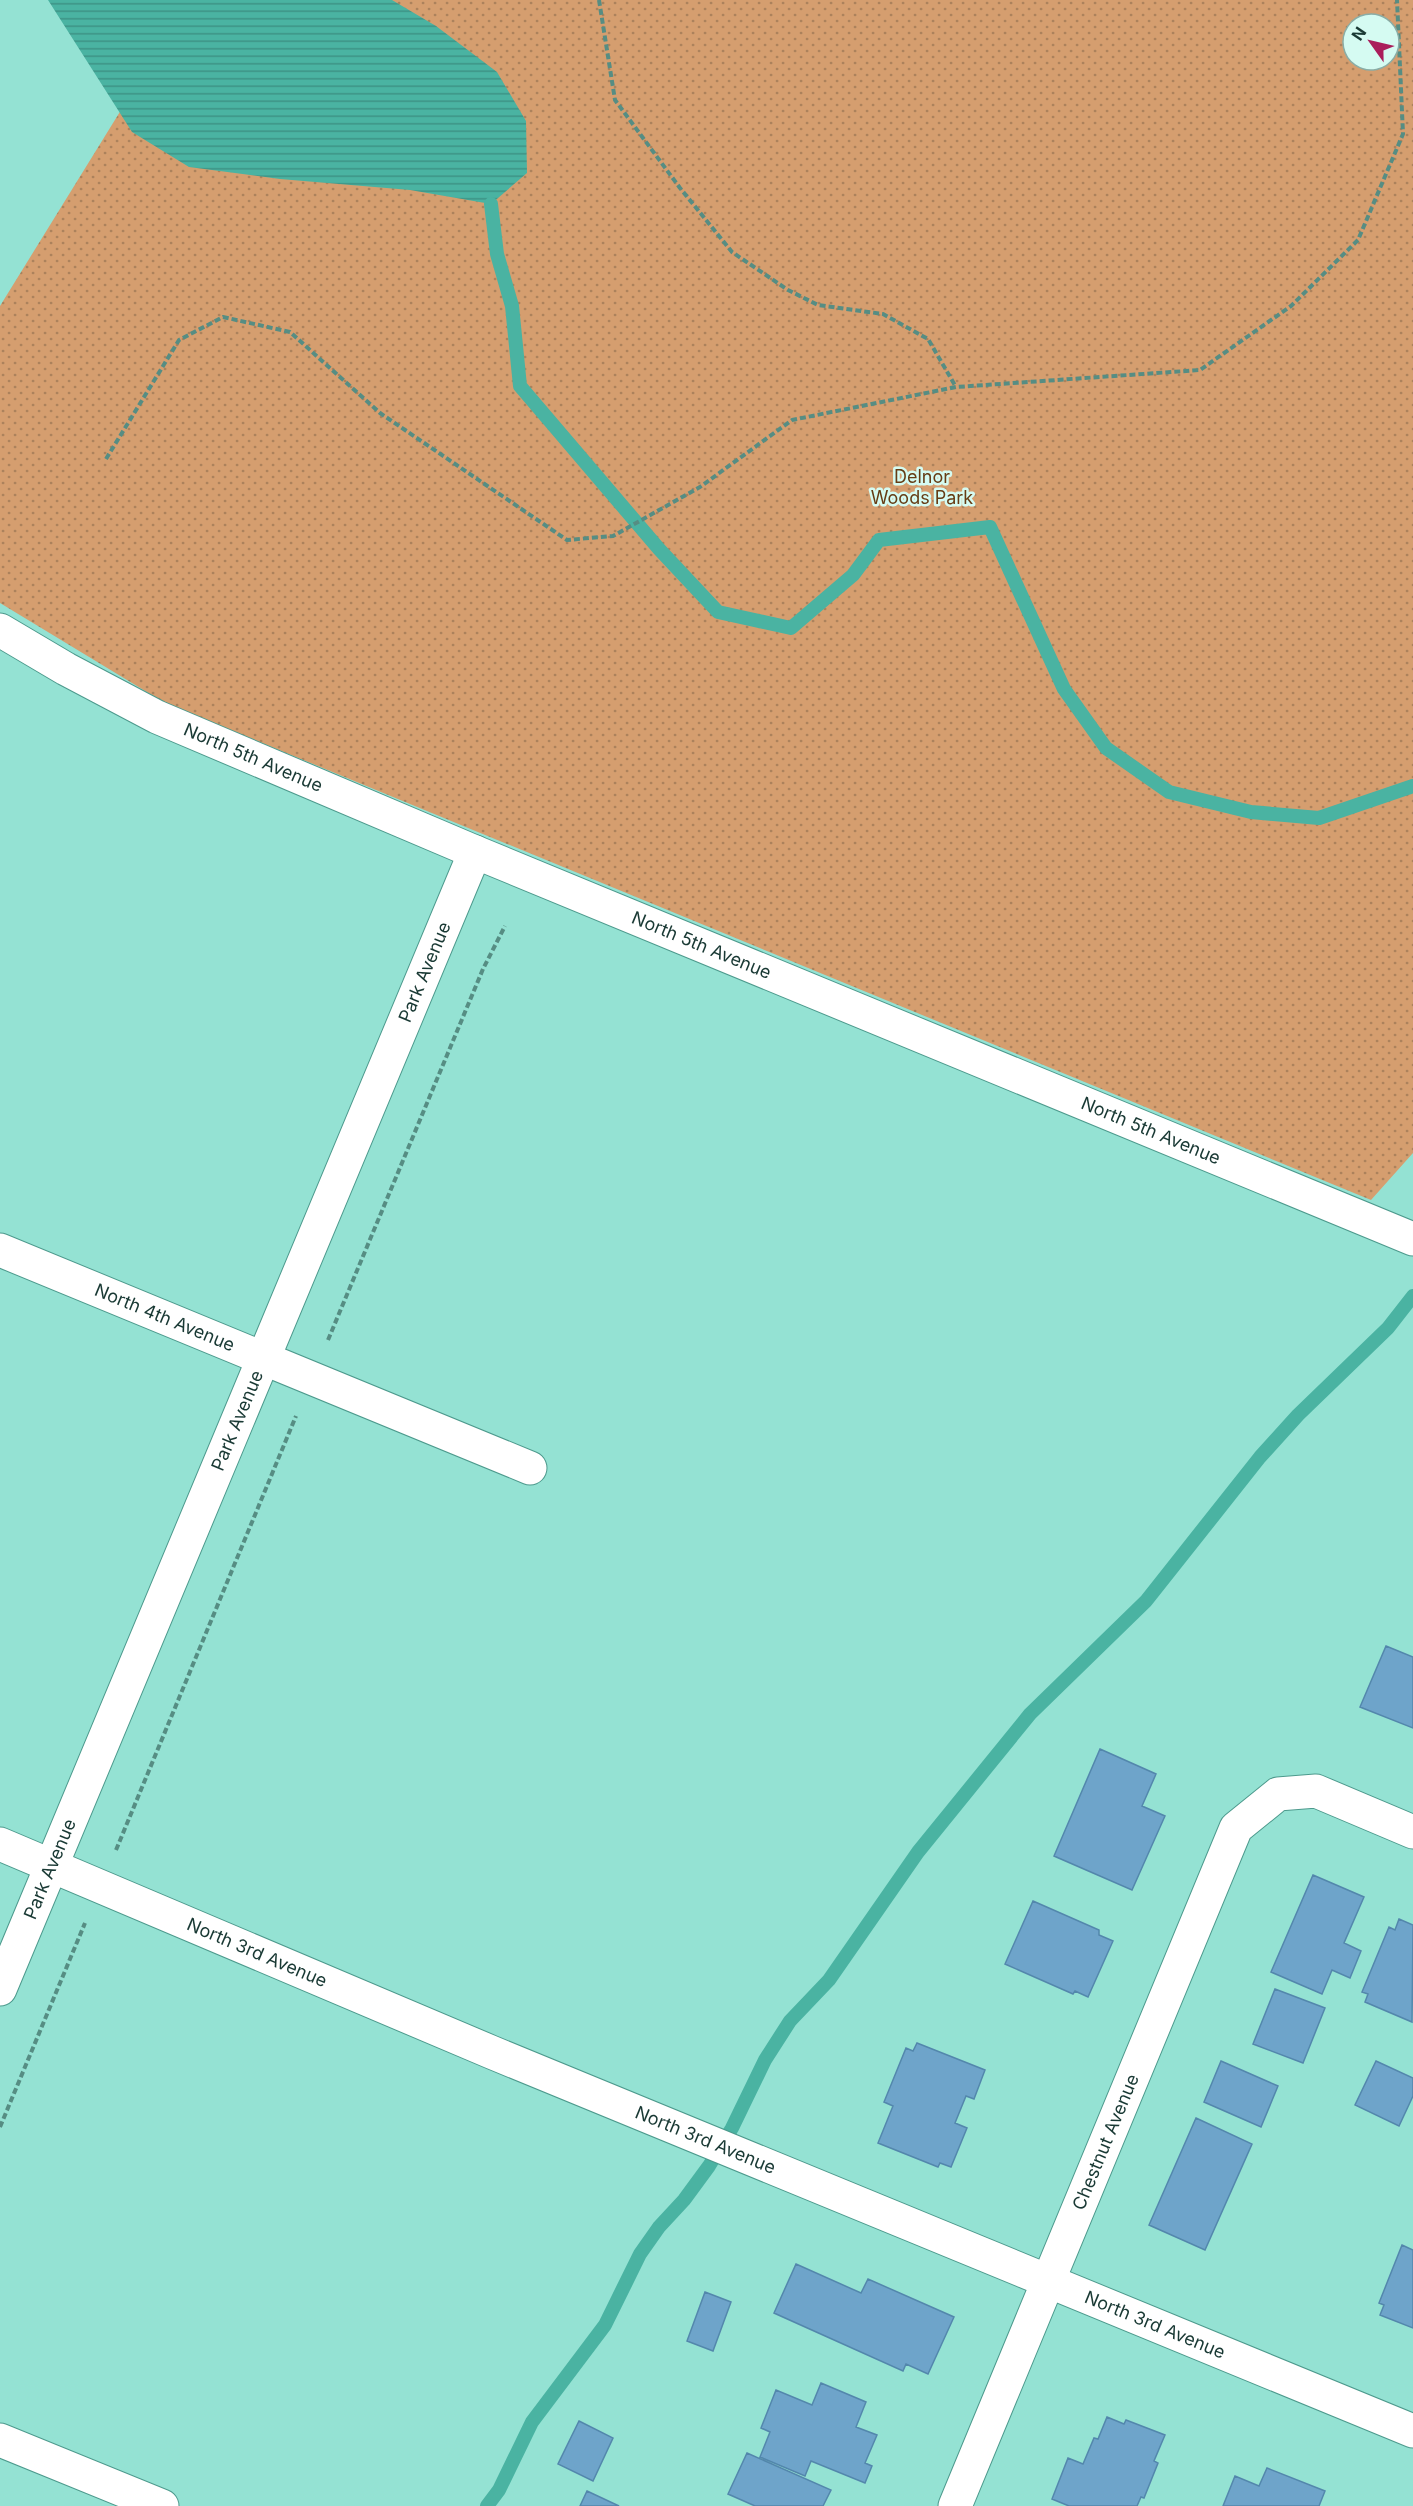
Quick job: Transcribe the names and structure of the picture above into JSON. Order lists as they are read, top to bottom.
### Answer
{
  "streets": {
    "street": [
      "North 5th Avenue",
      "Park Avenue",
      "North 4th Avenue",
      "North 3rd Avenue",
      "Chestnut Avenue"
    ]
  },
  "crossings": [
    ["North 5th Avenue", "Park Avenue"],
    ["Park Avenue", "North 4th Avenue"],
    ["Park Avenue", "North 3rd Avenue"],
    ["North 3rd Avenue", "Chestnut Avenue"]
  ],
  "parks": ["Delnor Woods Park"],
  "north": "top left"
}
